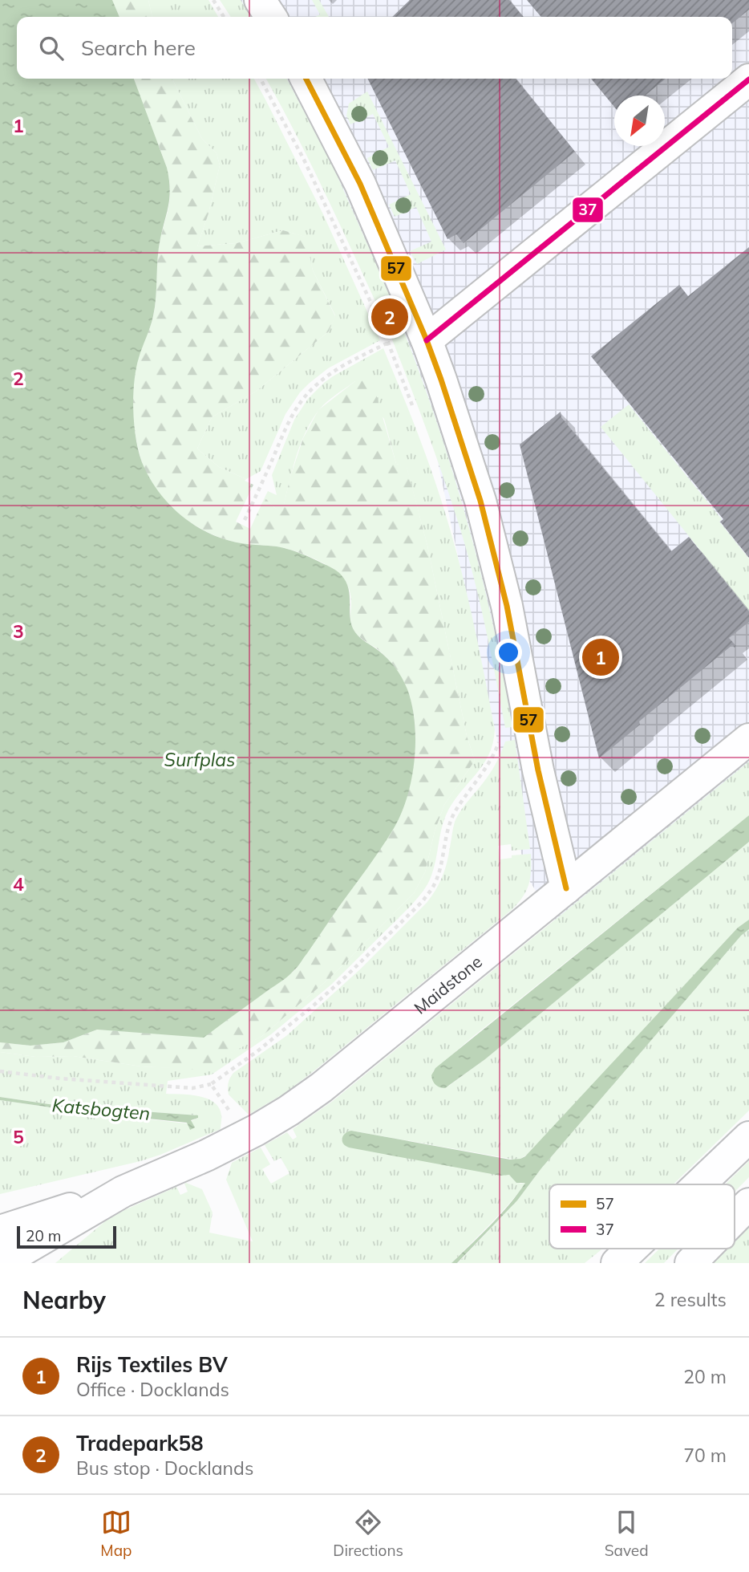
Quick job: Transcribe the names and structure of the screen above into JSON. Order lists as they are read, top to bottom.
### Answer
{
  "streets": {
    "street": ["Maidstone"]
  },
  "water": ["Surfplas", "Katsbogten"],
  "lines": ["transit line 57", "transit line 37"],
  "legend": ["57", "37"],
  "scale_bar": "20 m",
  "north": "bottom left",
  "page": {
    "search": "Search here",
    "pins": ["2", "1"],
    "scale": "20 m",
    "heading": ["Nearby", "2 results"],
    "list": [
      {
        "mark": "1",
        "name": "Rijs Textiles BV",
        "note": "Office · Docklands",
        "value": "20 m"
      },
      {
        "mark": "2",
        "name": "Tradepark58",
        "note": "Bus stop · Docklands",
        "value": "70 m"
      }
    ],
    "nav": ["Map", "Directions", "Saved"]
  },
  "grid": {
    "rows": [
      "1",
      "2",
      "3",
      "4",
      "5"
    ]
  }
}
